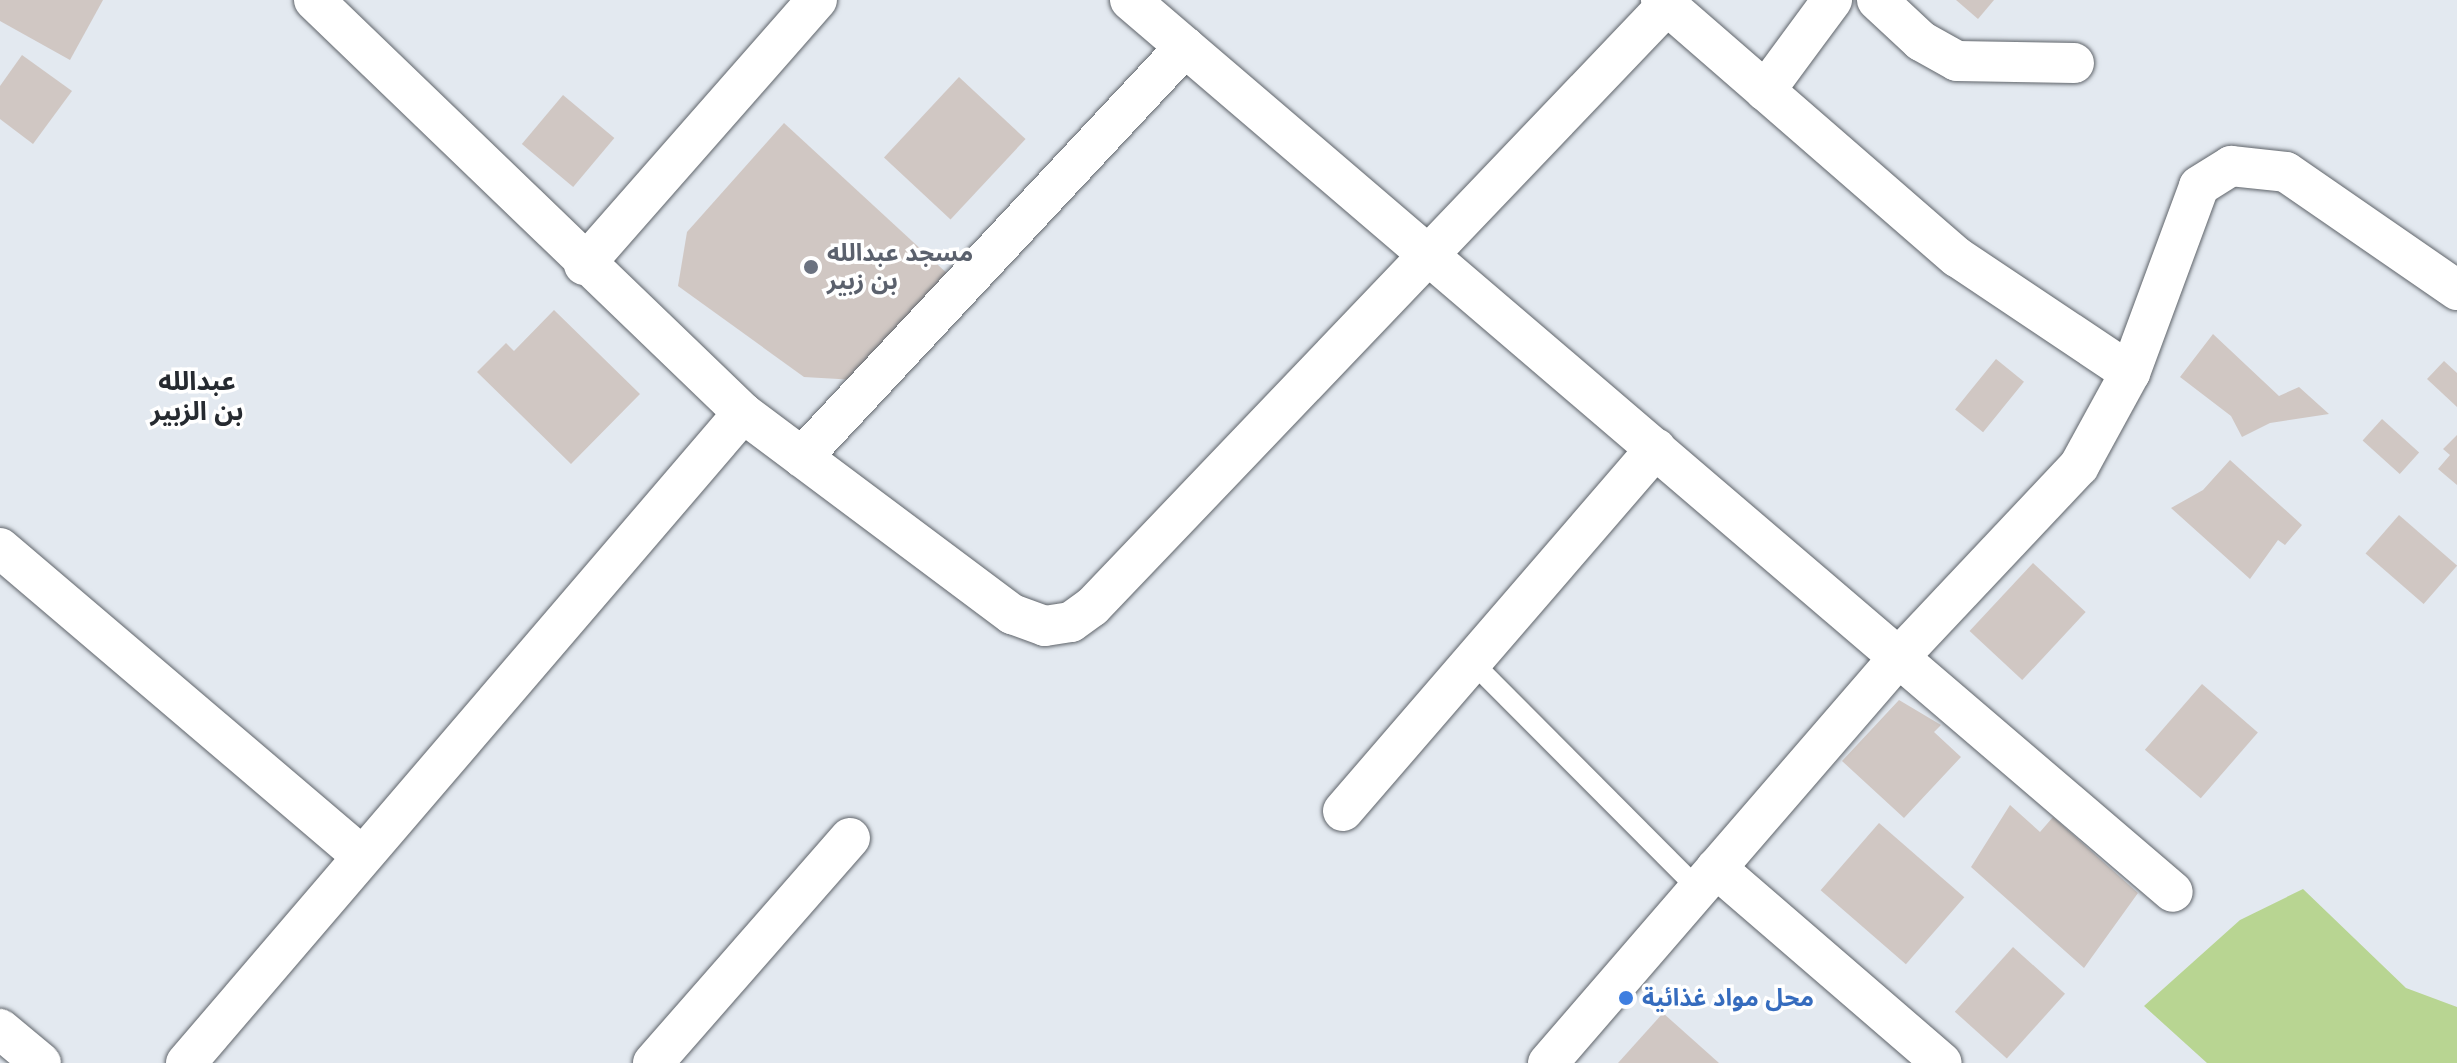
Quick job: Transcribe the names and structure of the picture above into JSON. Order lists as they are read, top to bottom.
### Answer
{
  "districts": ["عبدالله بن الزبير"],
  "places": ["مسجد عبدالله بن زبير", "محل مواد غذائية"]
}
